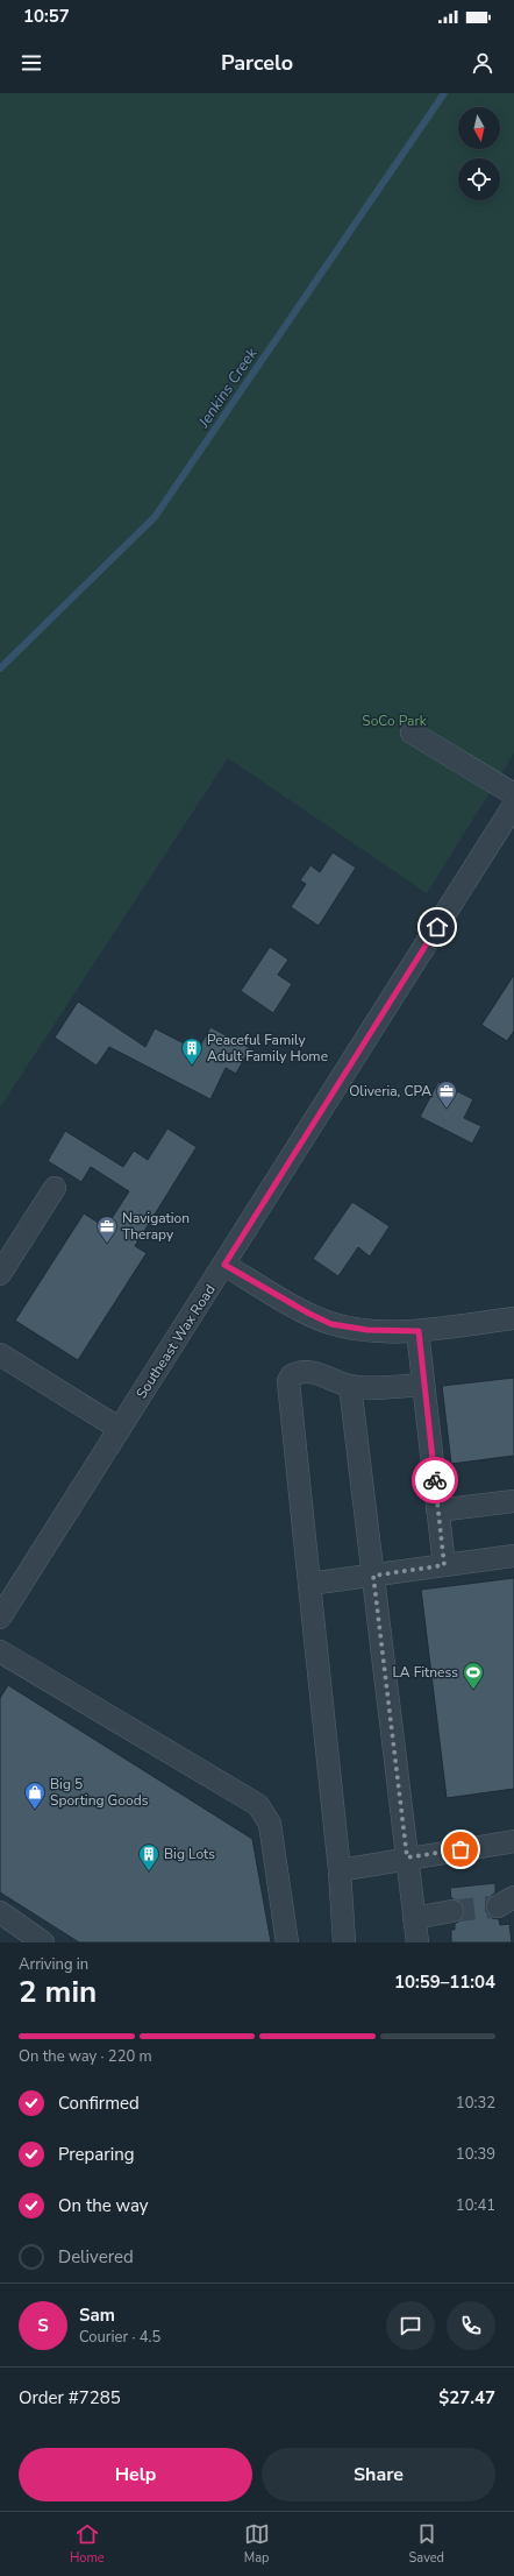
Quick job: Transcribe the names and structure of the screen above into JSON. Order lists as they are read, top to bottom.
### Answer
{
  "streets": {
    "street": ["Southeast Wax Road"]
  },
  "water": ["Jenkins Creek"],
  "parks": ["SoCo Park"],
  "places": {
    "building": ["Peaceful Family Adult Family Home", "Big Lots"],
    "office": ["Oliveria, CPA", "Navigation Therapy"],
    "sports": ["LA Fitness"],
    "shop": ["Big 5 Sporting Goods"]
  },
  "north": "bottom",
  "page": {
    "status": "10:57",
    "header": "Parcelo",
    "heading": ["2 min", "Arriving in", "10:59–11:04"],
    "panel": [
      "Sam",
      "Courier · 4.5",
      "Order #7285",
      "$27.47"
    ],
    "bar": "On the way · 220 m",
    "list": [
      ["Confirmed", "10:32"],
      ["Preparing", "10:39"],
      ["On the way", "10:41"],
      "Delivered"
    ],
    "round": "S",
    "buttons": ["Help", "Share"],
    "tabs": ["Home", "Map", "Saved"]
  }
}
